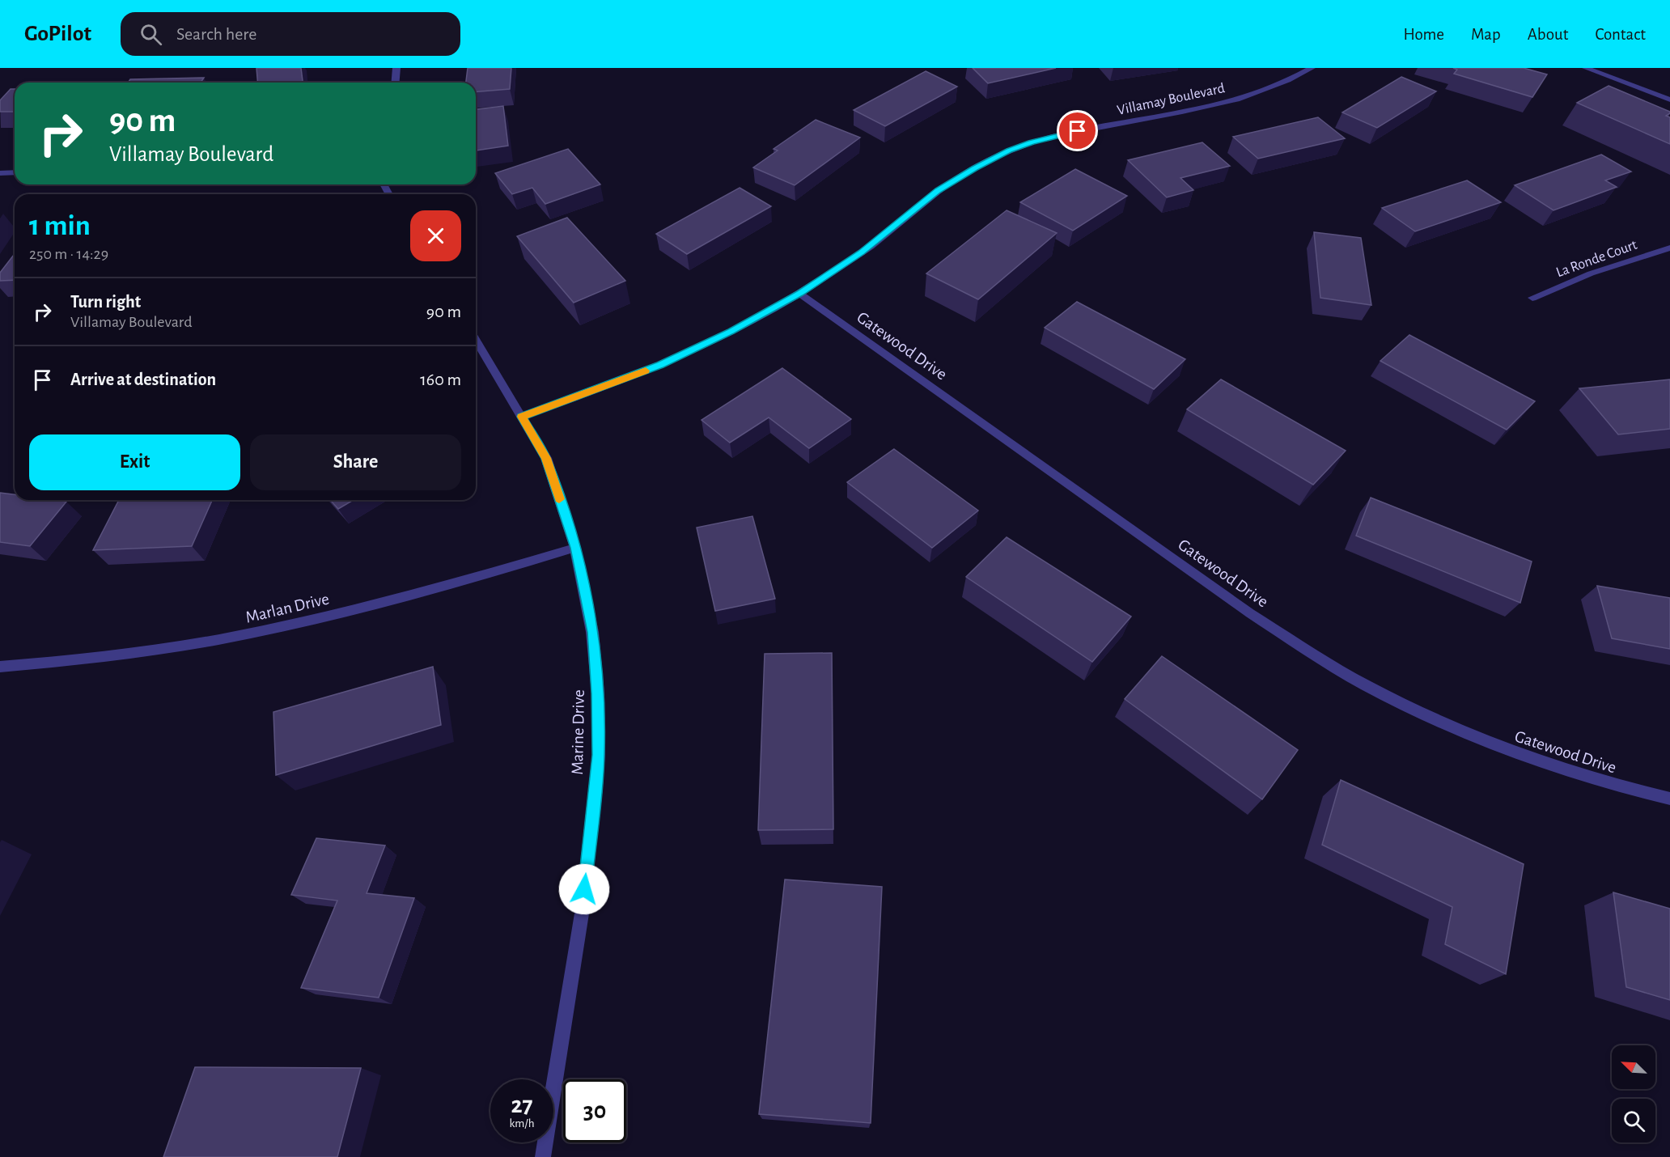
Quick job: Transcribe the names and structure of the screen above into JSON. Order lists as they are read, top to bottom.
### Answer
{
  "streets": {
    "street": [
      "Villamay Boulevard",
      "La Ronde Court",
      "Gatewood Drive",
      "Marlan Drive",
      "Marine Drive"
    ]
  },
  "crossings": [
    ["Villamay Boulevard", "Gatewood Drive"],
    ["Villamay Boulevard", "Marine Drive"],
    ["Marlan Drive", "Marine Drive"]
  ],
  "north": "top left",
  "page": {
    "header": "GoPilot",
    "search": "Search here",
    "nav": [
      "Home",
      "Map",
      "About",
      "Contact"
    ],
    "turn": ["90 m", "Villamay Boulevard"],
    "heading": ["1 min", "250 m · 14:29"],
    "list": [
      {
        "name": "Turn right",
        "note": "Villamay Boulevard",
        "value": "90 m"
      },
      {
        "name": "Arrive at destination",
        "value": "160 m"
      }
    ],
    "buttons": ["Exit", "Share"],
    "speed": "27 km/h",
    "limit": "30"
  }
}
